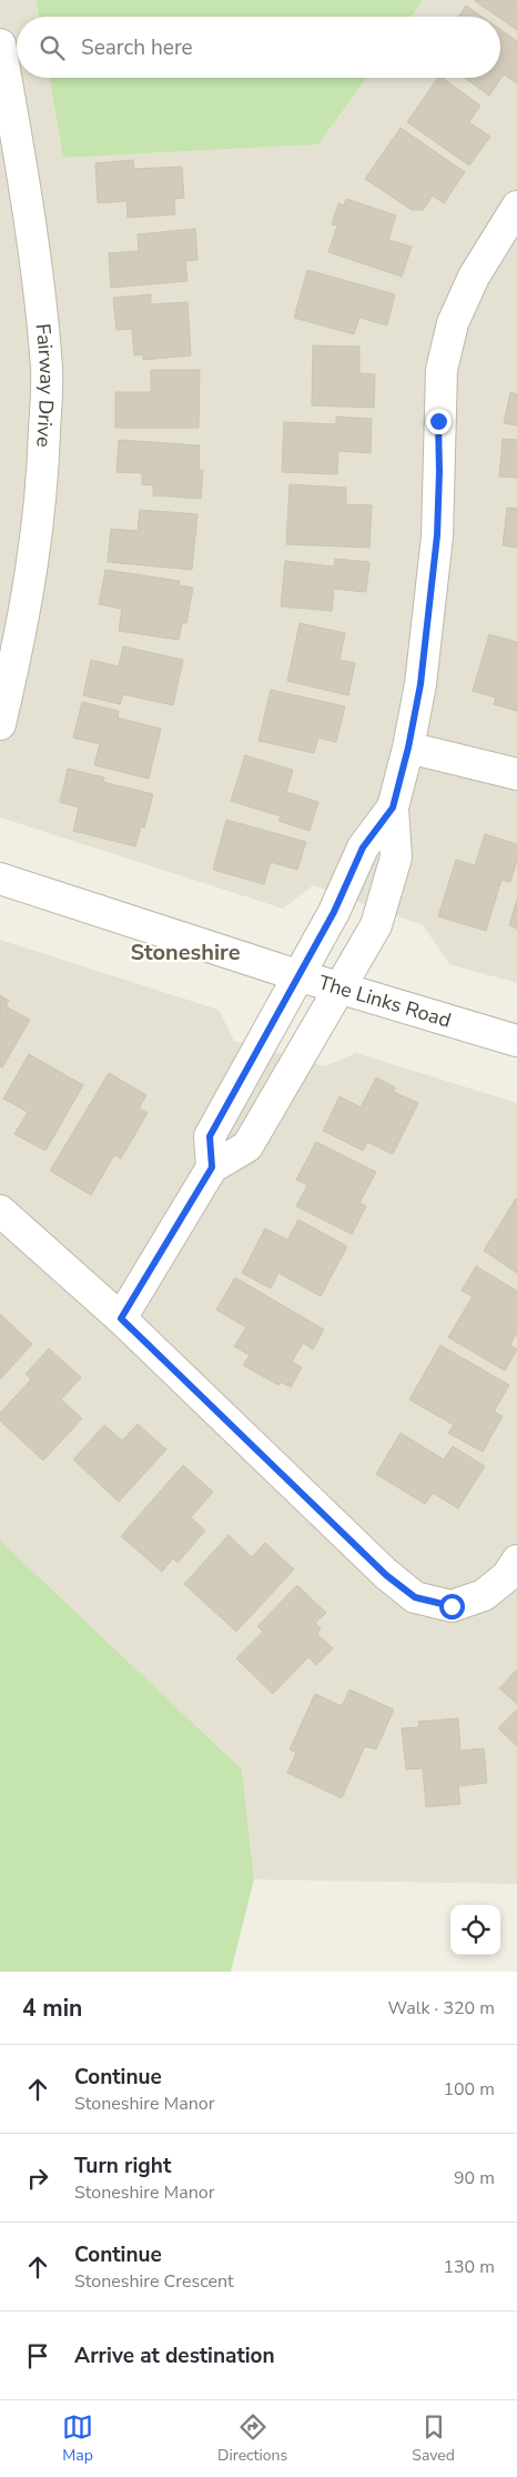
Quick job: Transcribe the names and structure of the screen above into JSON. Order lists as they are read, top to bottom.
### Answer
{
  "streets": {
    "street": ["Fairway Drive", "The Links Road"]
  },
  "districts": ["Stoneshire"],
  "page": {
    "search": "Search here",
    "heading": ["4 min", "Walk · 320 m"],
    "list": [
      ["Continue", "Stoneshire Manor", "100 m"],
      ["Turn right", "Stoneshire Manor", "90 m"],
      ["Continue", "Stoneshire Crescent", "130 m"],
      "Arrive at destination"
    ],
    "nav": ["Map", "Directions", "Saved"]
  }
}
